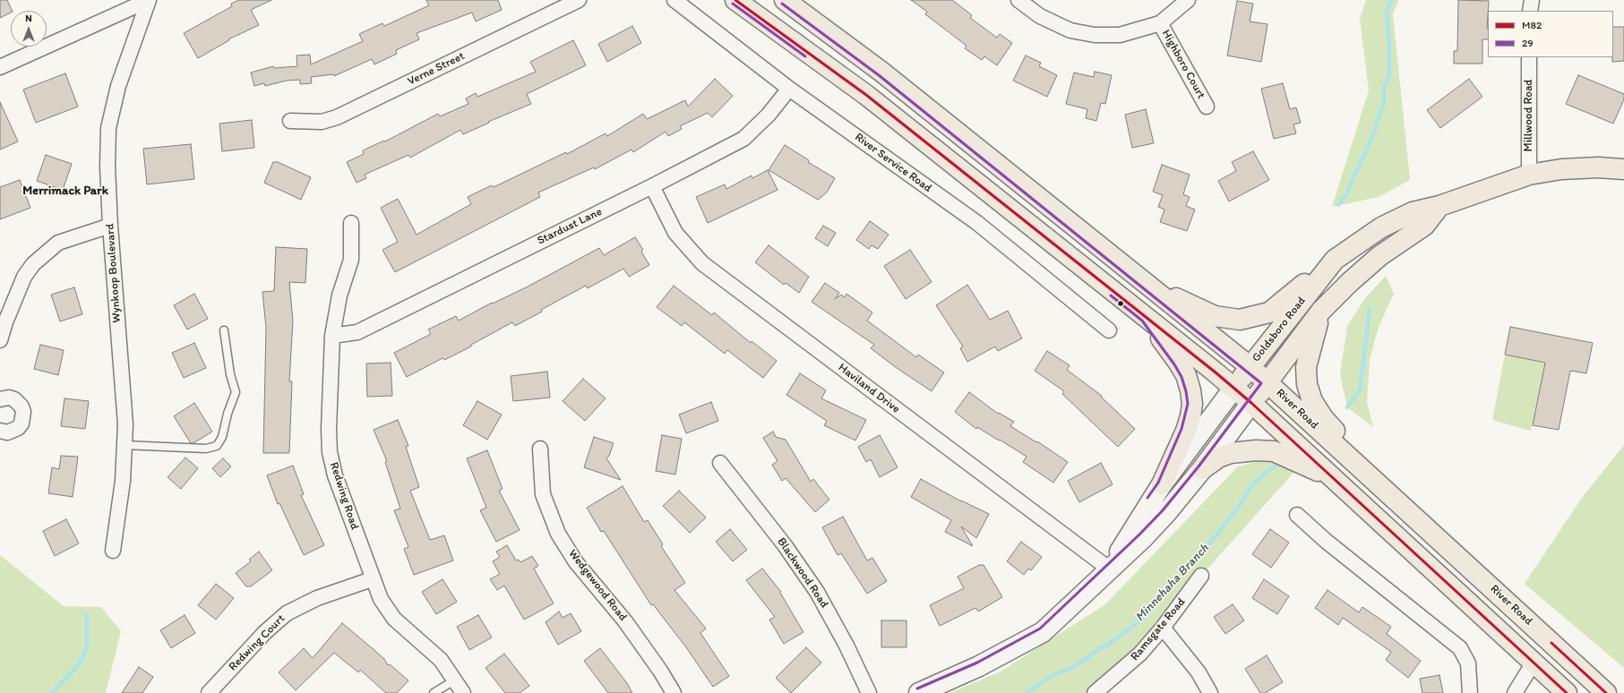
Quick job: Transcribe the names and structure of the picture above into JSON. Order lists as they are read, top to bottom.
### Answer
{
  "streets": {
    "main road": ["Goldsboro Road", "River Road"],
    "street": [
      "Highboro Court",
      "Verne Street",
      "Millwood Road",
      "River Service Road",
      "Stardust Lane",
      "Wynkoop Boulevard",
      "Haviland Drive",
      "Redwing Road",
      "Blackwood Road",
      "Wedgewood Road",
      "Ramsgate Road",
      "Redwing Court"
    ]
  },
  "crossings": [
    ["Millwood Road", "Goldsboro Road"],
    ["River Service Road", "Stardust Lane"],
    ["Stardust Lane", "Haviland Drive"],
    ["Stardust Lane", "Redwing Road"],
    ["Goldsboro Road", "Haviland Drive"],
    ["Goldsboro Road", "River Road"],
    ["Redwing Road", "Redwing Court"]
  ],
  "districts": ["Merrimack Park"],
  "water": ["Minnehaha Branch"],
  "lines": ["transit line M82", "transit line 29"],
  "legend": ["M82", "29"],
  "north": "top"
}
